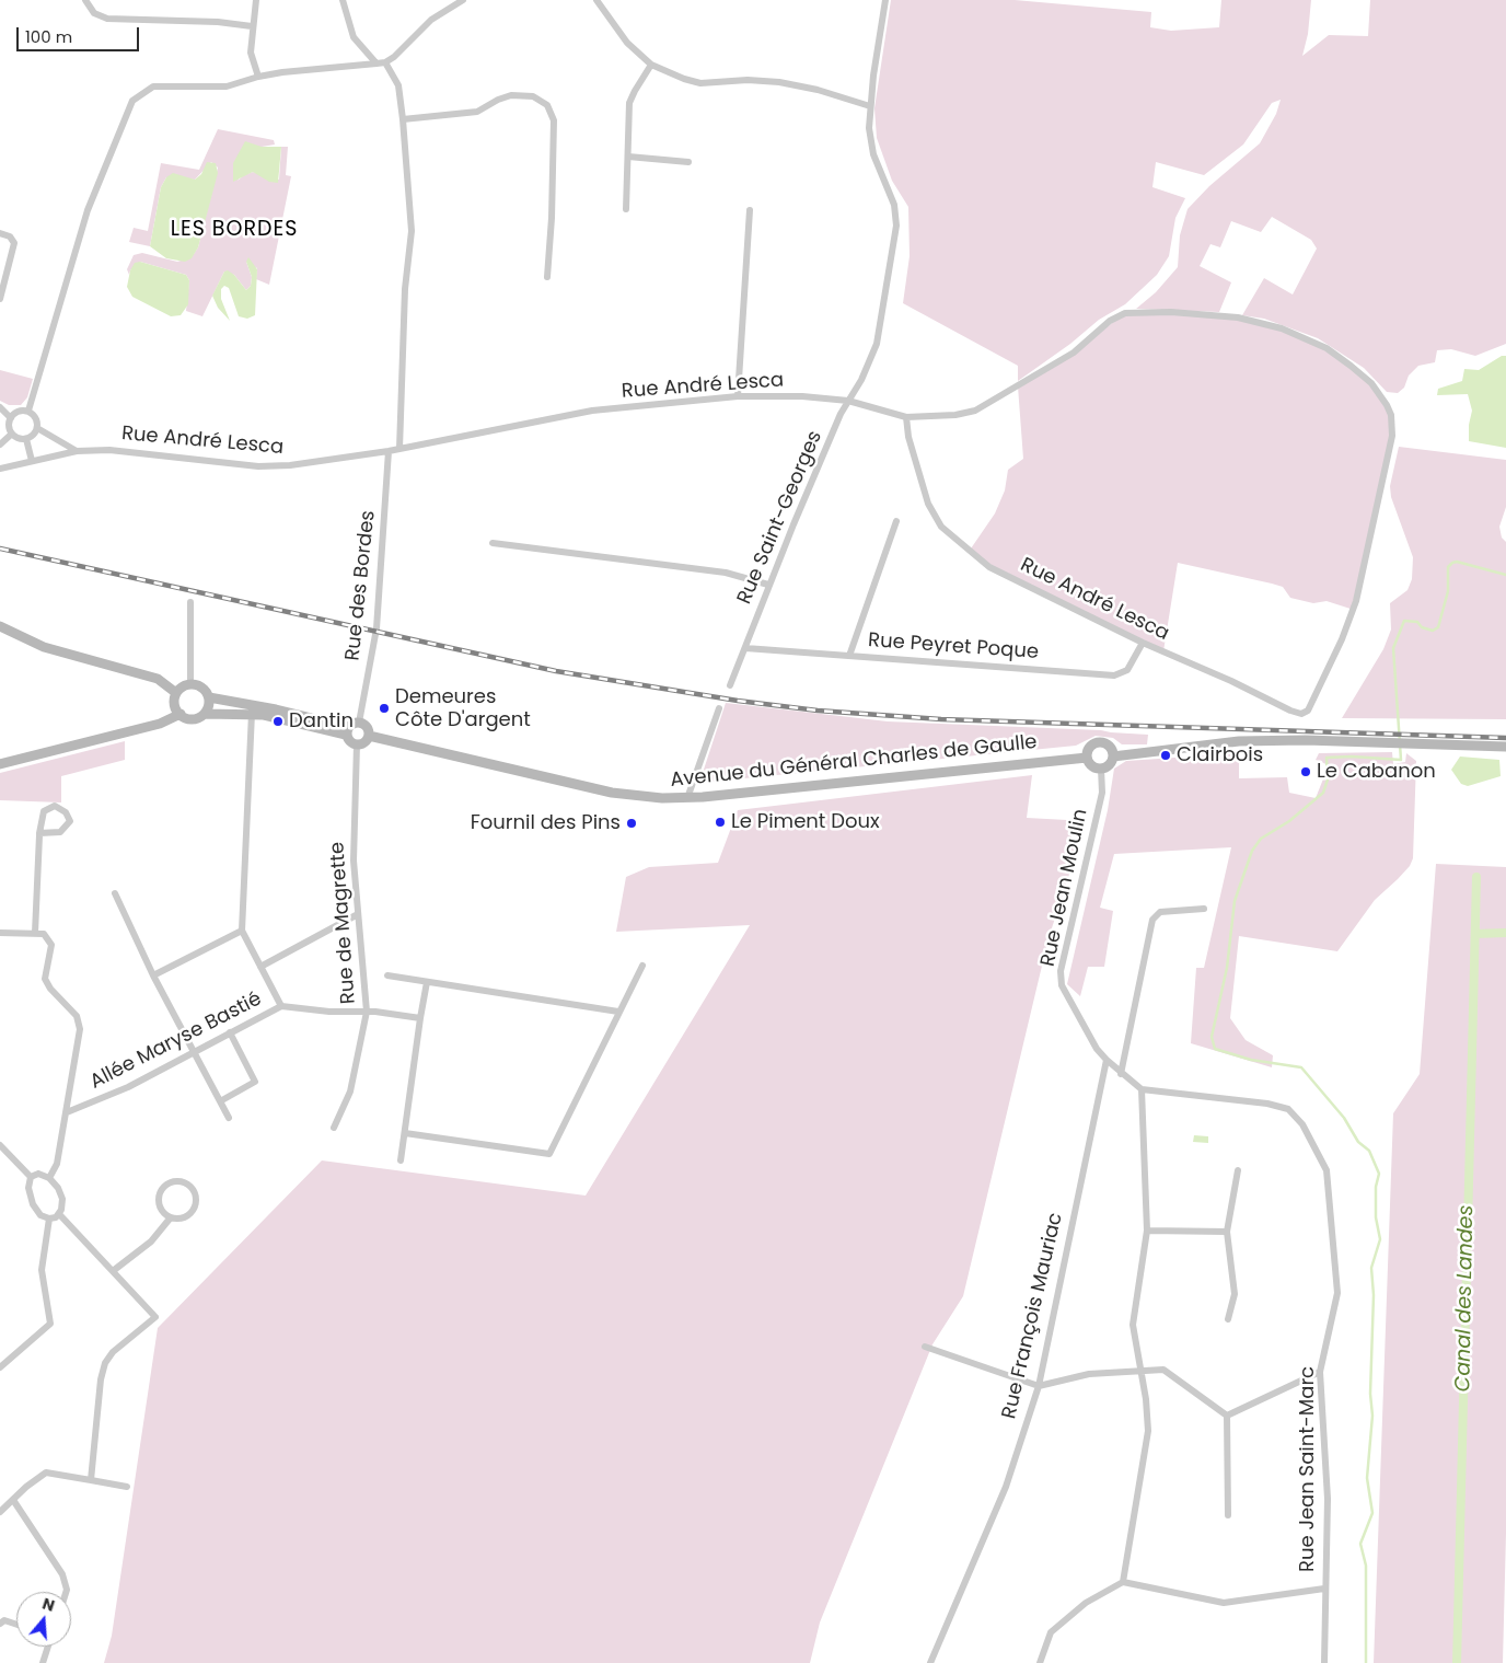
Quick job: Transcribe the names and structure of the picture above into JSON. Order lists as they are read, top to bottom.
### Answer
{
  "streets": {
    "main road": ["Avenue du Général Charles de Gaulle"],
    "street": [
      "Rue André Lesca",
      "Rue Saint-Georges",
      "Rue des Bordes",
      "Rue Peyret Poque",
      "Rue Jean Moulin",
      "Rue de Magrette",
      "Allée Maryse Bastié",
      "Rue François Mauriac",
      "Rue Jean Saint-Marc"
    ]
  },
  "crossings": [
    ["Rue André Lesca", "Rue Saint-Georges"],
    ["Rue André Lesca", "Rue des Bordes"],
    ["Rue André Lesca", "Rue Peyret Poque"],
    ["Rue Saint-Georges", "Rue Peyret Poque"],
    ["Rue des Bordes", "Avenue du Général Charles de Gaulle"],
    ["Rue des Bordes", "Rue de Magrette"],
    ["Avenue du Général Charles de Gaulle", "Rue Jean Moulin"],
    ["Avenue du Général Charles de Gaulle", "Rue de Magrette"],
    ["Rue Jean Moulin", "Rue François Mauriac"],
    ["Rue Jean Moulin", "Rue Jean Saint-Marc"],
    ["Rue de Magrette", "Allée Maryse Bastié"]
  ],
  "districts": ["LES BORDES"],
  "water": ["Canal des Landes"],
  "places": [
    "Demeures Côte D'argent",
    "Dantin",
    "Clairbois",
    "Le Cabanon",
    "Le Piment Doux",
    "Fournil des Pins"
  ],
  "scale_bar": "100 m",
  "north": "top"
}
